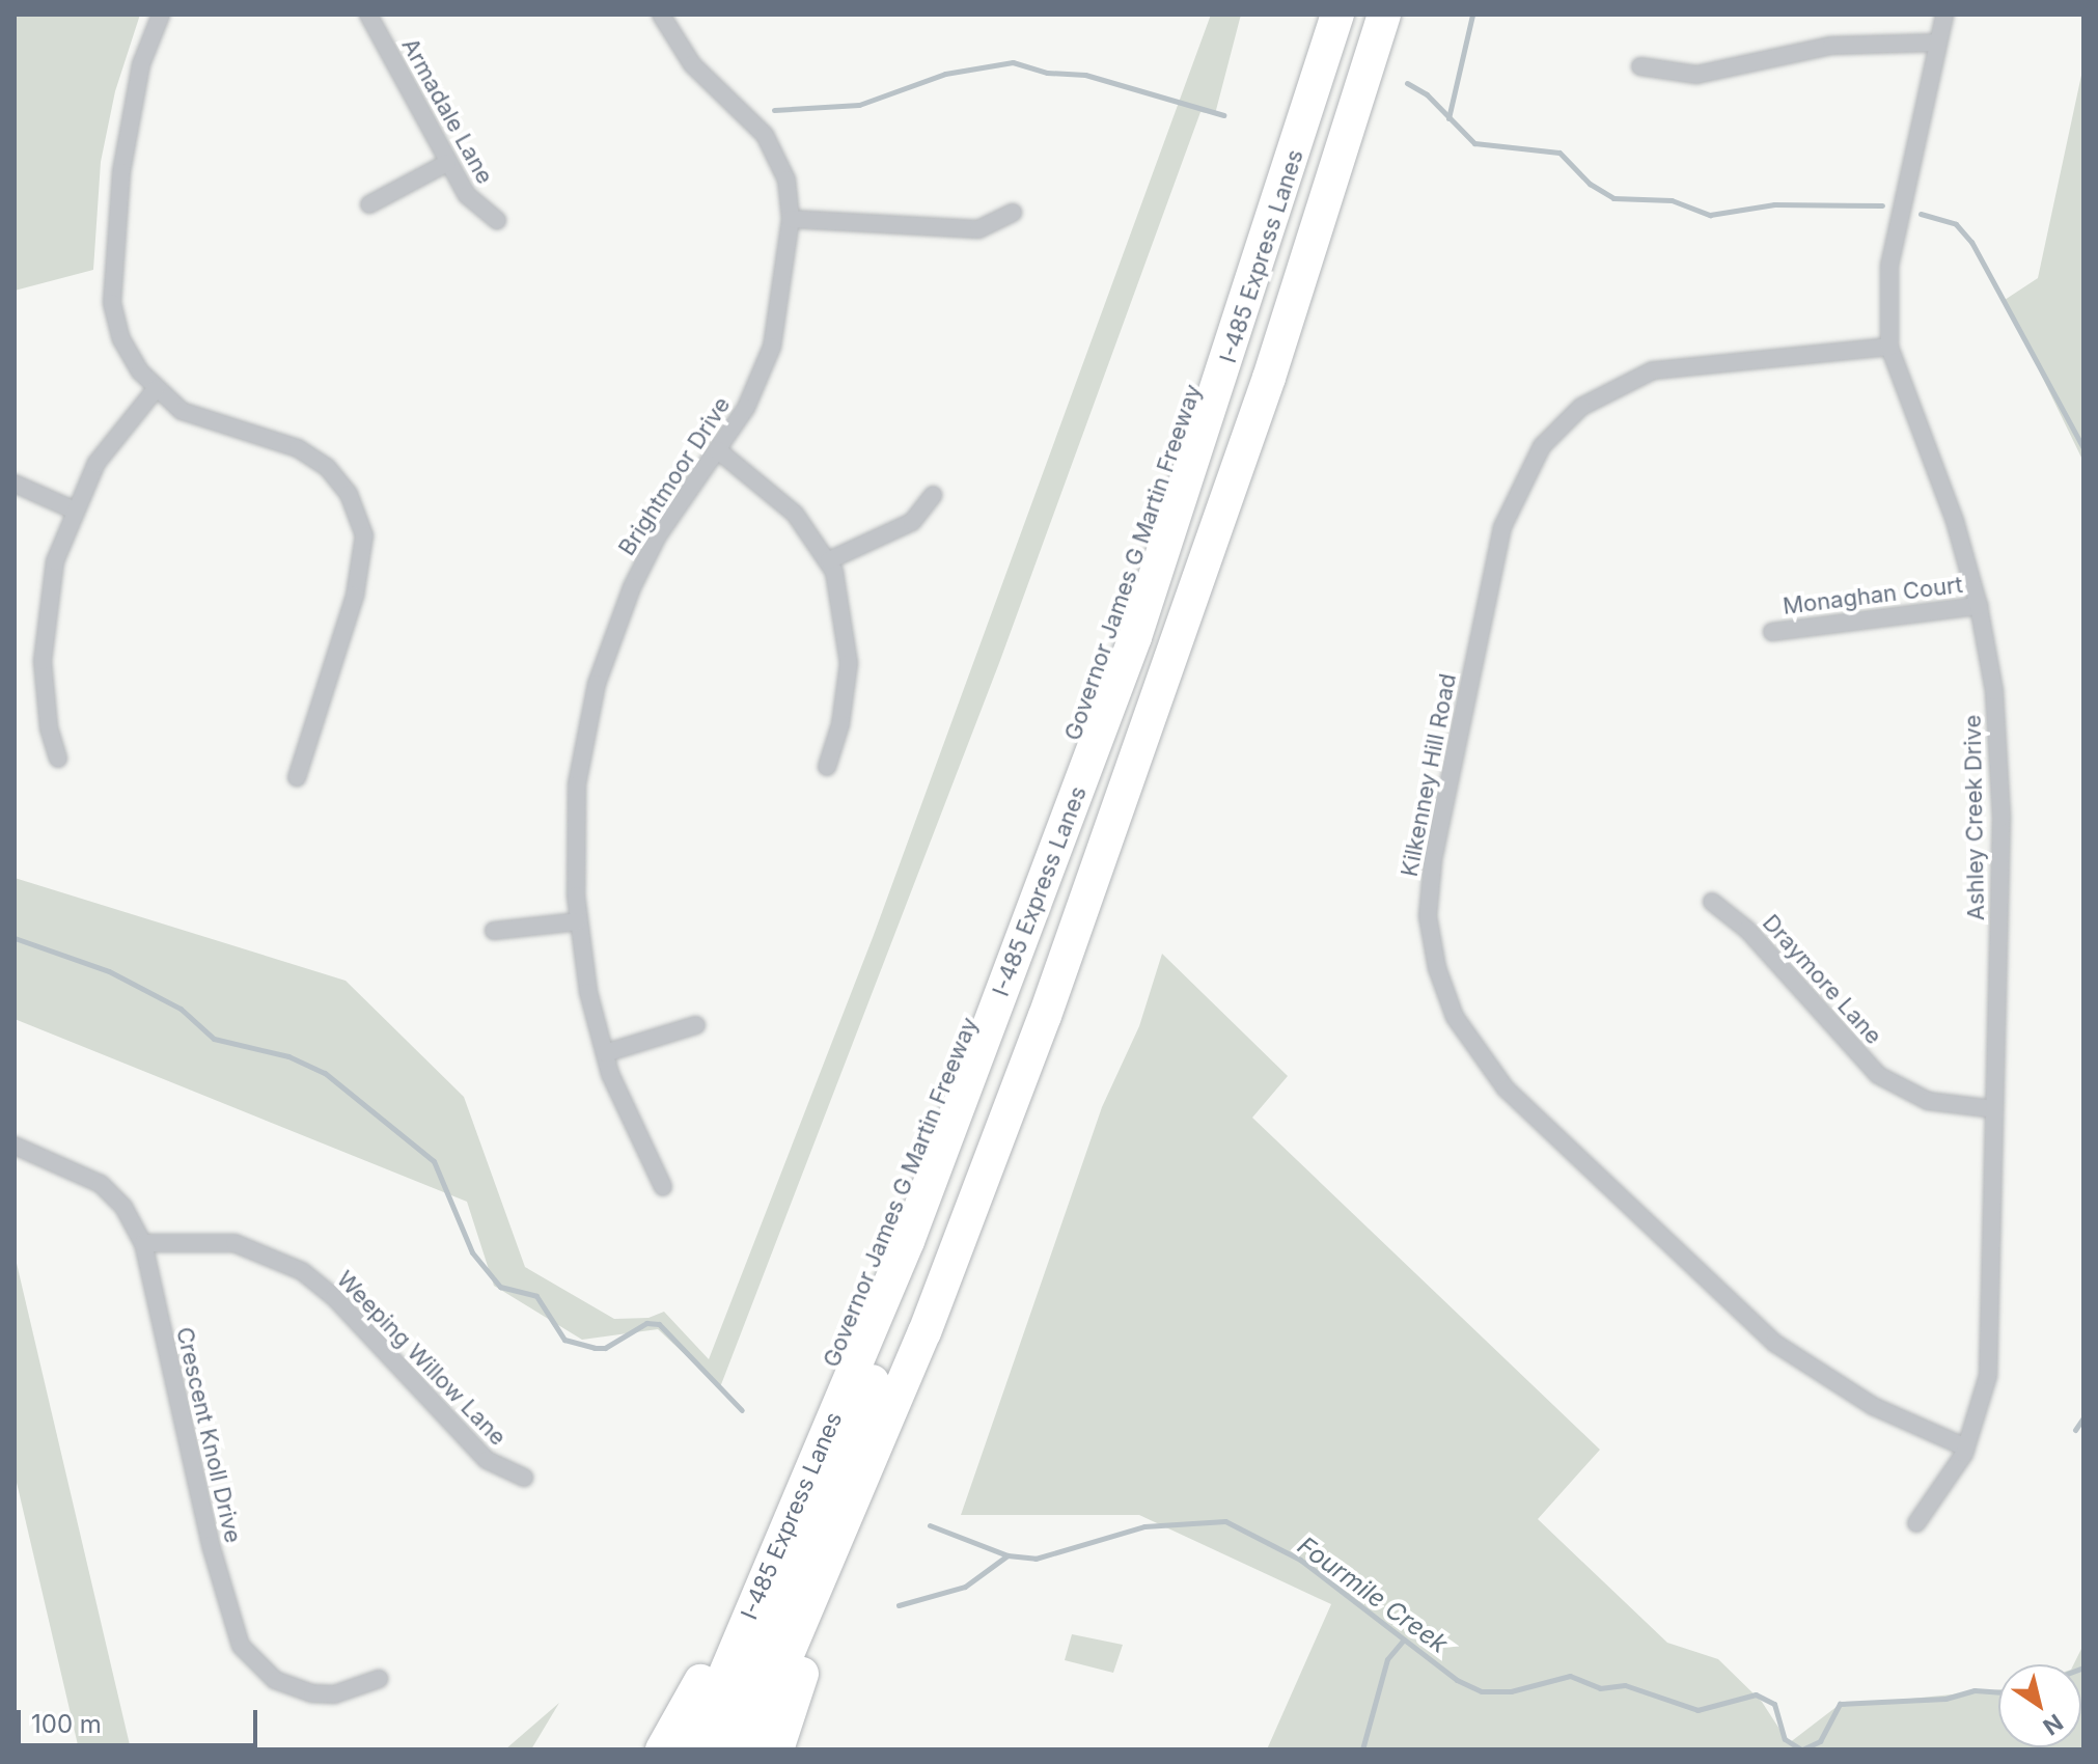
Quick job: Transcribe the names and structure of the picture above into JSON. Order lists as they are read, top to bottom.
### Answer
{
  "streets": {
    "highway": ["I-485 Express Lanes", "Governor James G Martin Freeway"],
    "street": [
      "Armadale Lane",
      "Brightmoor Drive",
      "Monaghan Court",
      "Kilkenney Hill Road",
      "Ashley Creek Drive",
      "Draymore Lane",
      "Weeping Willow Lane",
      "Crescent Knoll Drive"
    ]
  },
  "crossings": [
    ["Monaghan Court", "Ashley Creek Drive"],
    ["Kilkenney Hill Road", "Ashley Creek Drive"],
    ["Ashley Creek Drive", "Draymore Lane"],
    ["Weeping Willow Lane", "Crescent Knoll Drive"]
  ],
  "water": ["Fourmile Creek"],
  "scale_bar": "100 m",
  "north": "bottom right"
}
